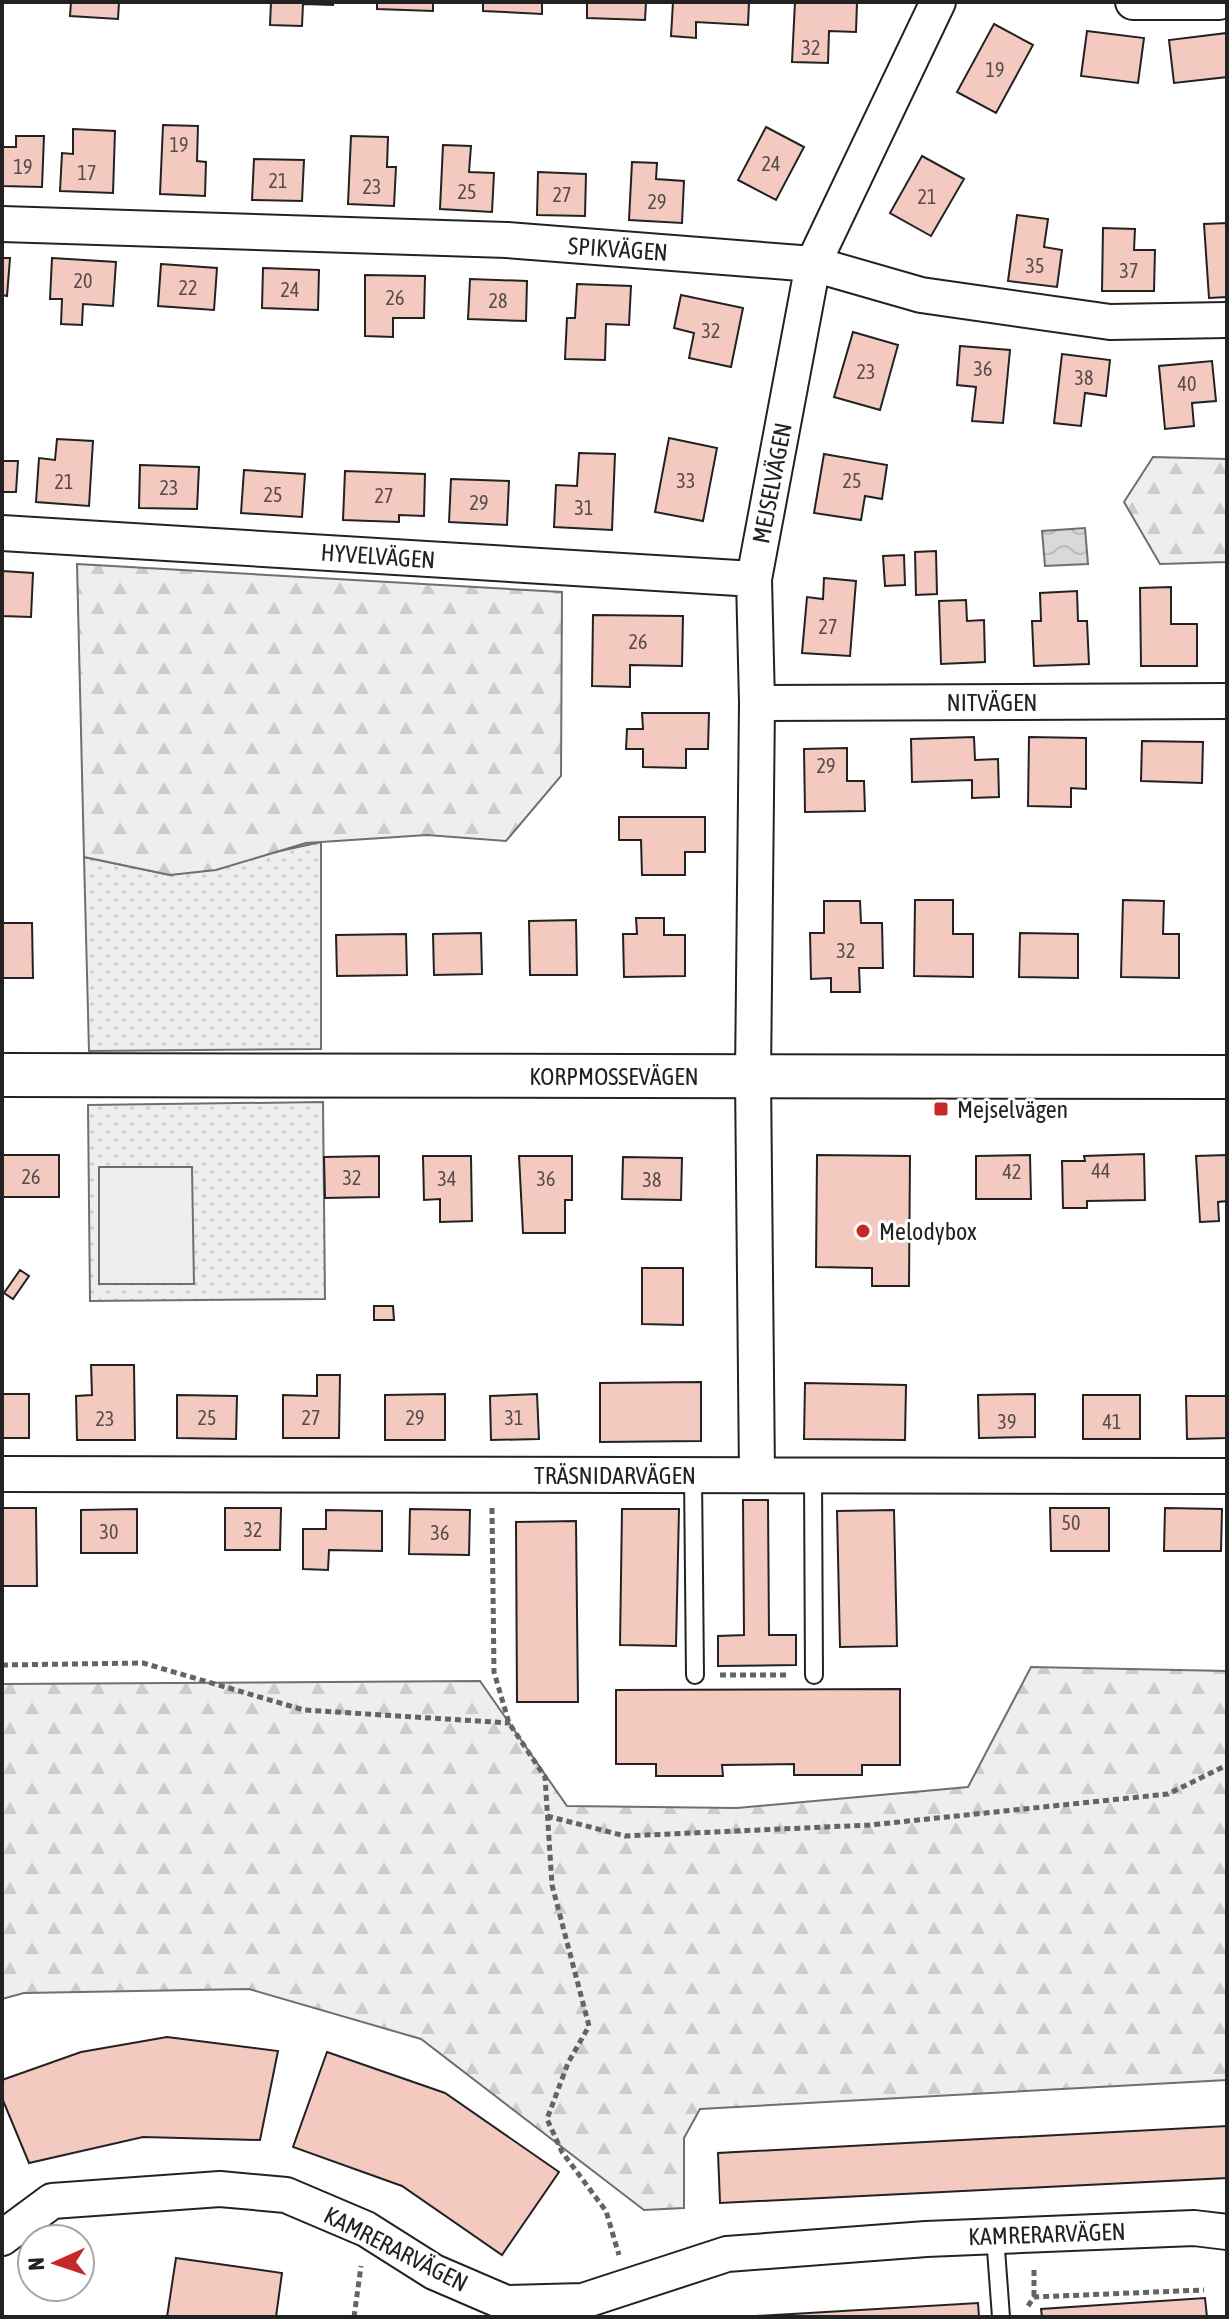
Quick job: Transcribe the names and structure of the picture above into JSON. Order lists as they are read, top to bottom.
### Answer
{
  "streets": {
    "street": [
      "SPIKVÄGEN",
      "MEJSELVÄGEN",
      "HYVELVÄGEN",
      "NITVÄGEN",
      "KORPMOSSEVÄGEN",
      "TRÄSNIDARVÄGEN",
      "KAMRERARVÄGEN"
    ]
  },
  "crossings": [
    ["SPIKVÄGEN", "MEJSELVÄGEN"],
    ["MEJSELVÄGEN", "HYVELVÄGEN"],
    ["MEJSELVÄGEN", "NITVÄGEN"],
    ["MEJSELVÄGEN", "KORPMOSSEVÄGEN"],
    ["MEJSELVÄGEN", "TRÄSNIDARVÄGEN"]
  ],
  "places": {
    "transit": ["Mejselvägen"],
    "other": ["Melodybox"]
  },
  "house_numbers": [
    "32",
    "19",
    "19",
    "24",
    "19",
    "17",
    "21",
    "23",
    "25",
    "27",
    "21",
    "29",
    "35",
    "37",
    "20",
    "22",
    "24",
    "26",
    "28",
    "32",
    "36",
    "23",
    "38",
    "40",
    "33",
    "25",
    "21",
    "23",
    "25",
    "27",
    "29",
    "31",
    "27",
    "26",
    "29",
    "32",
    "44",
    "42",
    "26",
    "32",
    "34",
    "36",
    "38",
    "25",
    "27",
    "29",
    "31",
    "23",
    "39",
    "41",
    "50",
    "32",
    "30",
    "36"
  ],
  "north": "left"
}
